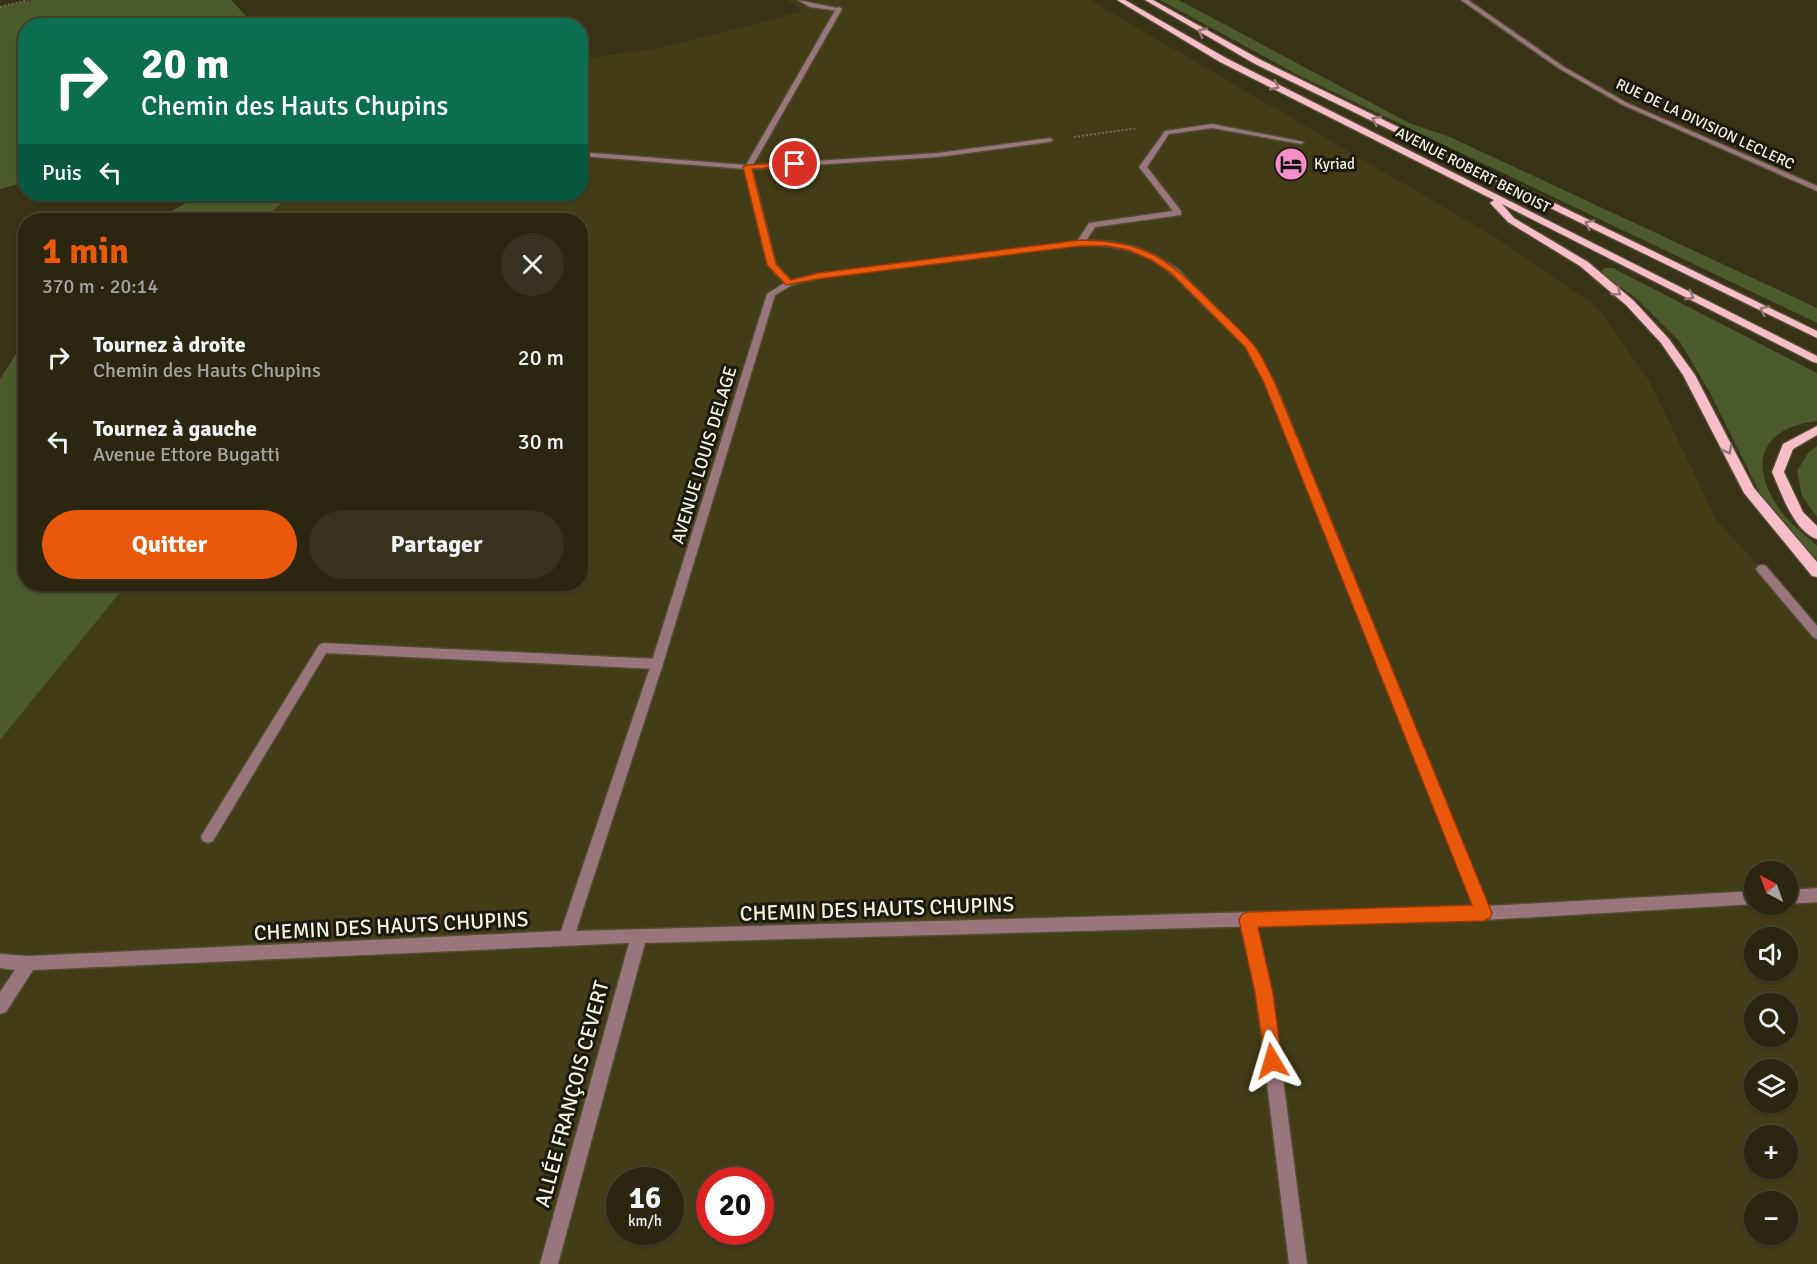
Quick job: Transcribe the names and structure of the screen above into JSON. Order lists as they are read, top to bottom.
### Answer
{
  "streets": {
    "main road": ["AVENUE ROBERT BENOIST"],
    "street": [
      "RUE DE LA DIVISION LECLERC",
      "AVENUE LOUIS DELAGE",
      "CHEMIN DES HAUTS CHUPINS",
      "ALLÉE FRANÇOIS CEVERT"
    ]
  },
  "crossings": [
    ["AVENUE LOUIS DELAGE", "CHEMIN DES HAUTS CHUPINS"],
    ["CHEMIN DES HAUTS CHUPINS", "ALLÉE FRANÇOIS CEVERT"]
  ],
  "places": {
    "hotel": ["Kyriad"]
  },
  "north": "top left",
  "page": {
    "turn": ["20 m", "Chemin des Hauts Chupins"],
    "then": "Puis",
    "heading": ["1 min", "370 m · 20:14"],
    "list": [
      {
        "name": "Tournez à droite",
        "note": "Chemin des Hauts Chupins",
        "value": "20 m"
      },
      {
        "name": "Tournez à gauche",
        "note": "Avenue Ettore Bugatti",
        "value": "30 m"
      }
    ],
    "buttons": ["Quitter", "Partager"],
    "map_buttons": ["+", "−"],
    "speed": "16 km/h",
    "limit": "20"
  }
}
